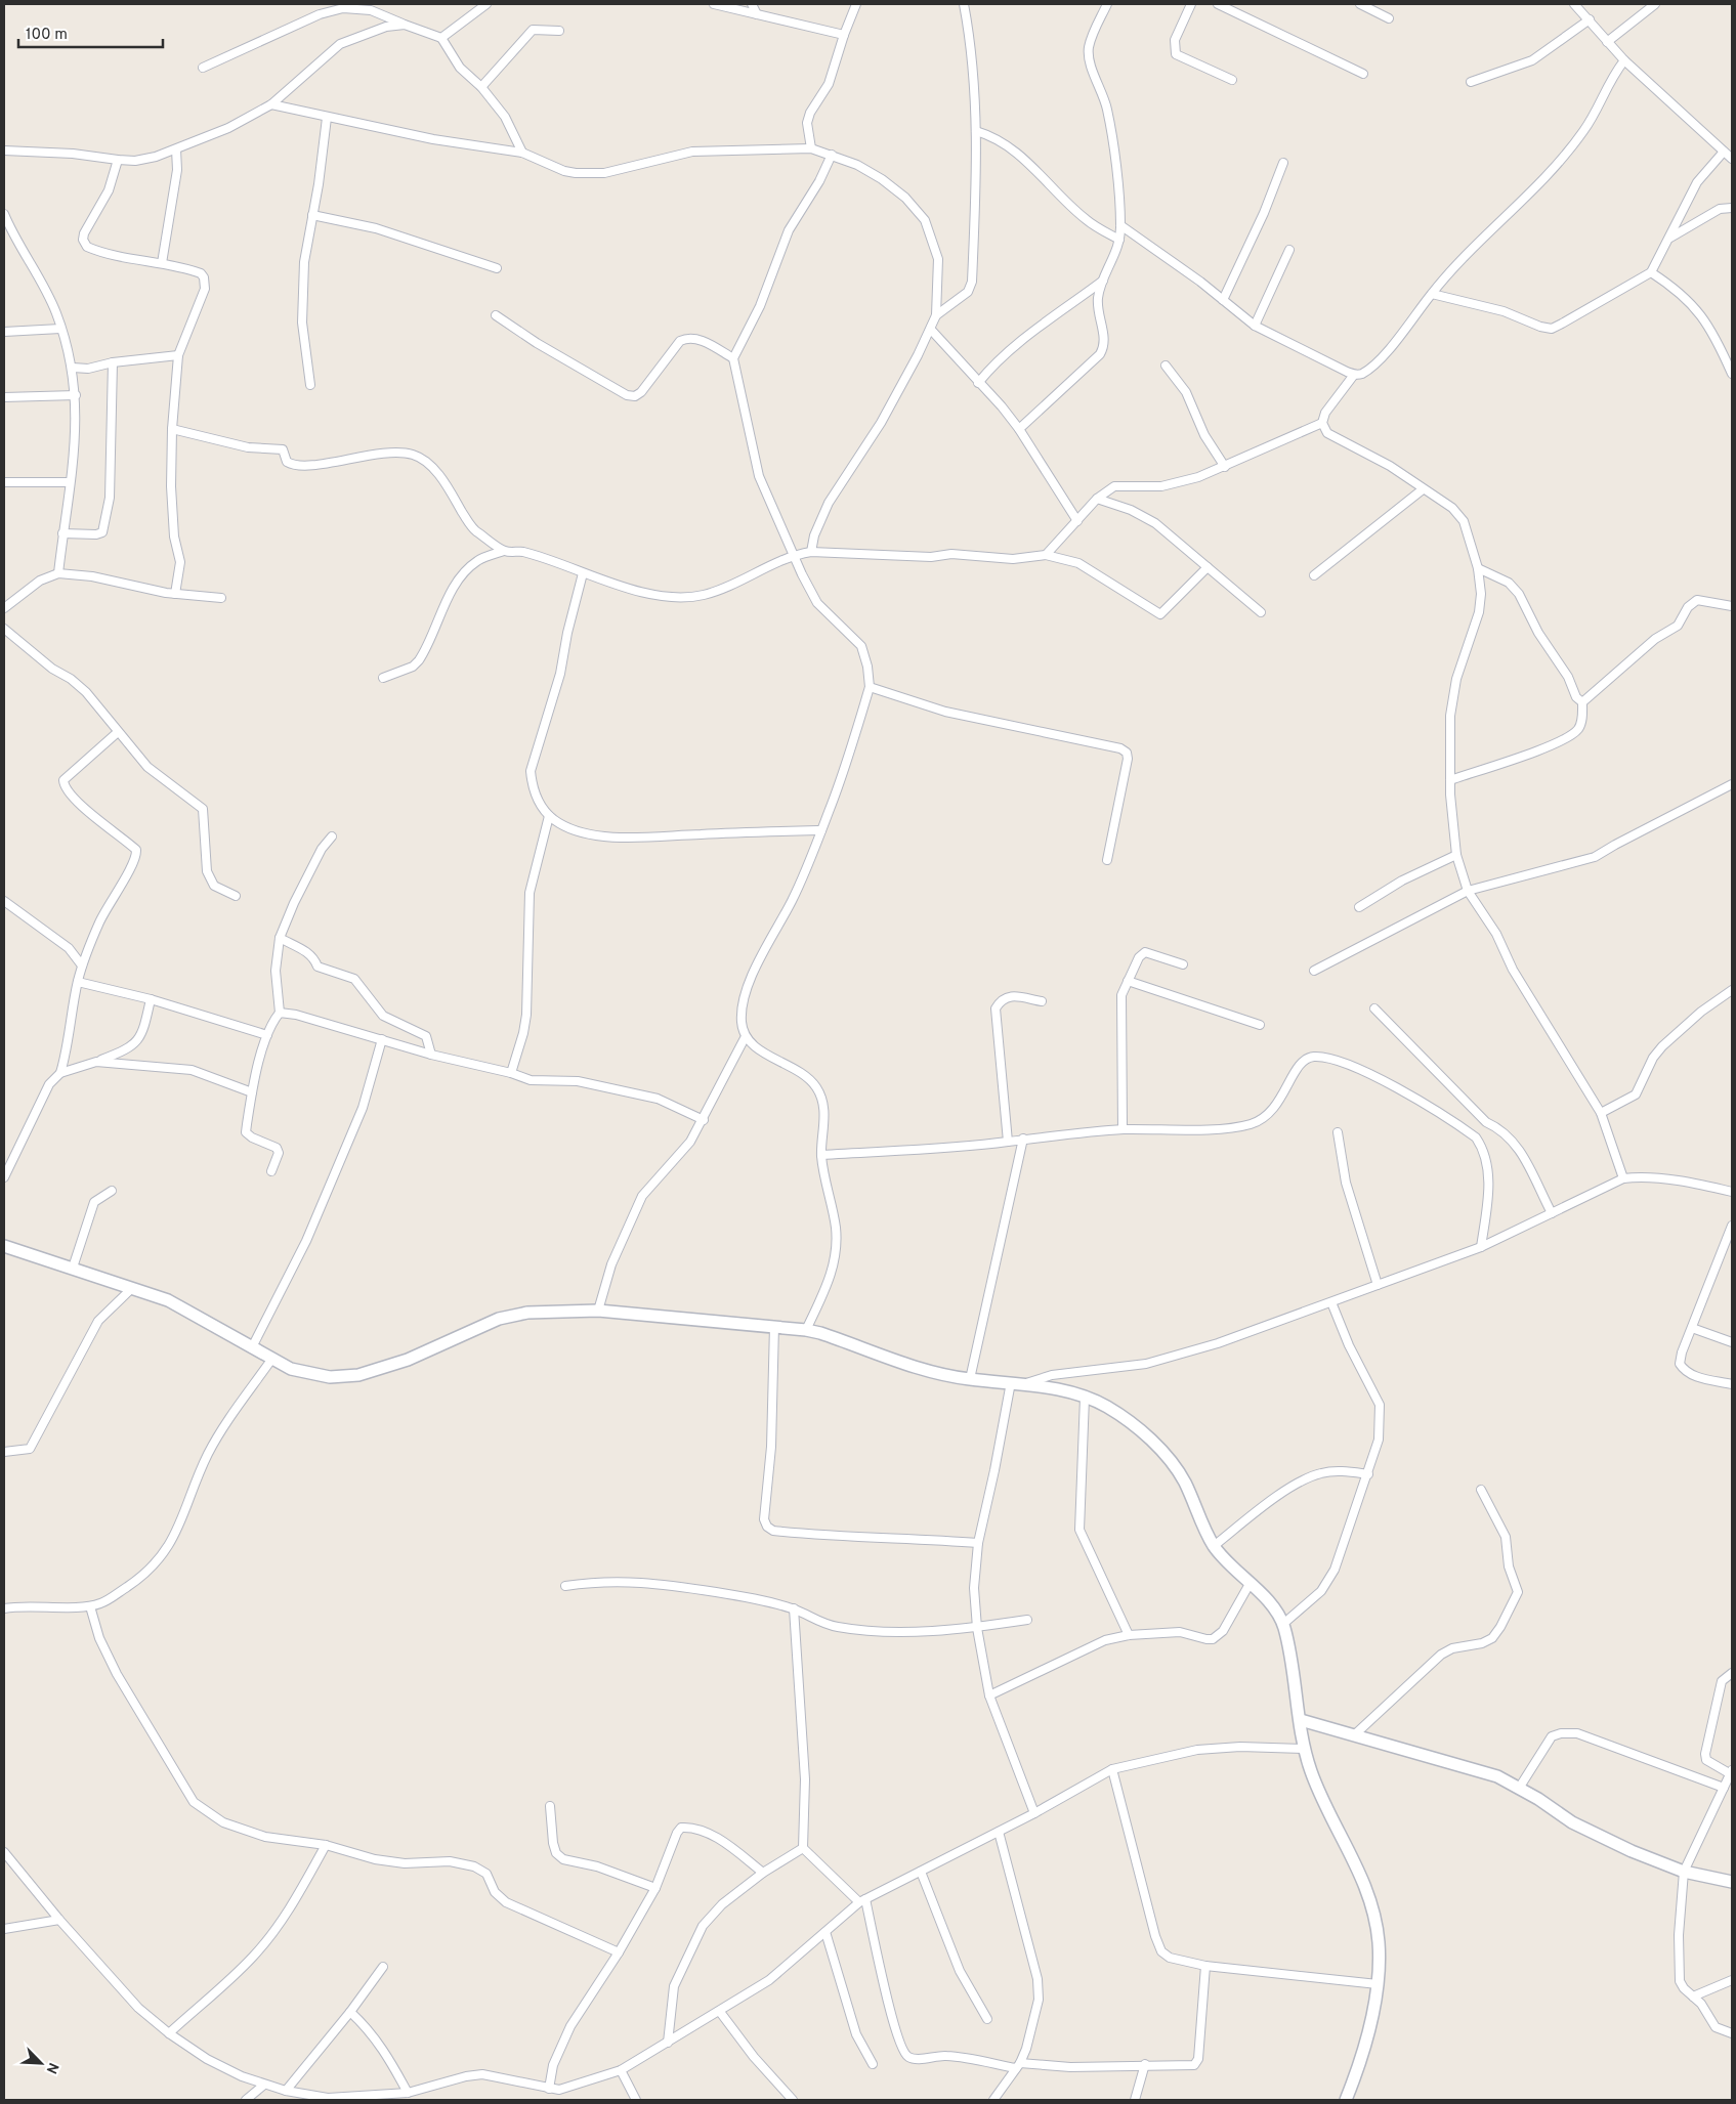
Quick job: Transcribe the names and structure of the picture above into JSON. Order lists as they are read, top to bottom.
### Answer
{
  "scale_bar": "100 m",
  "north": "bottom right"
}
